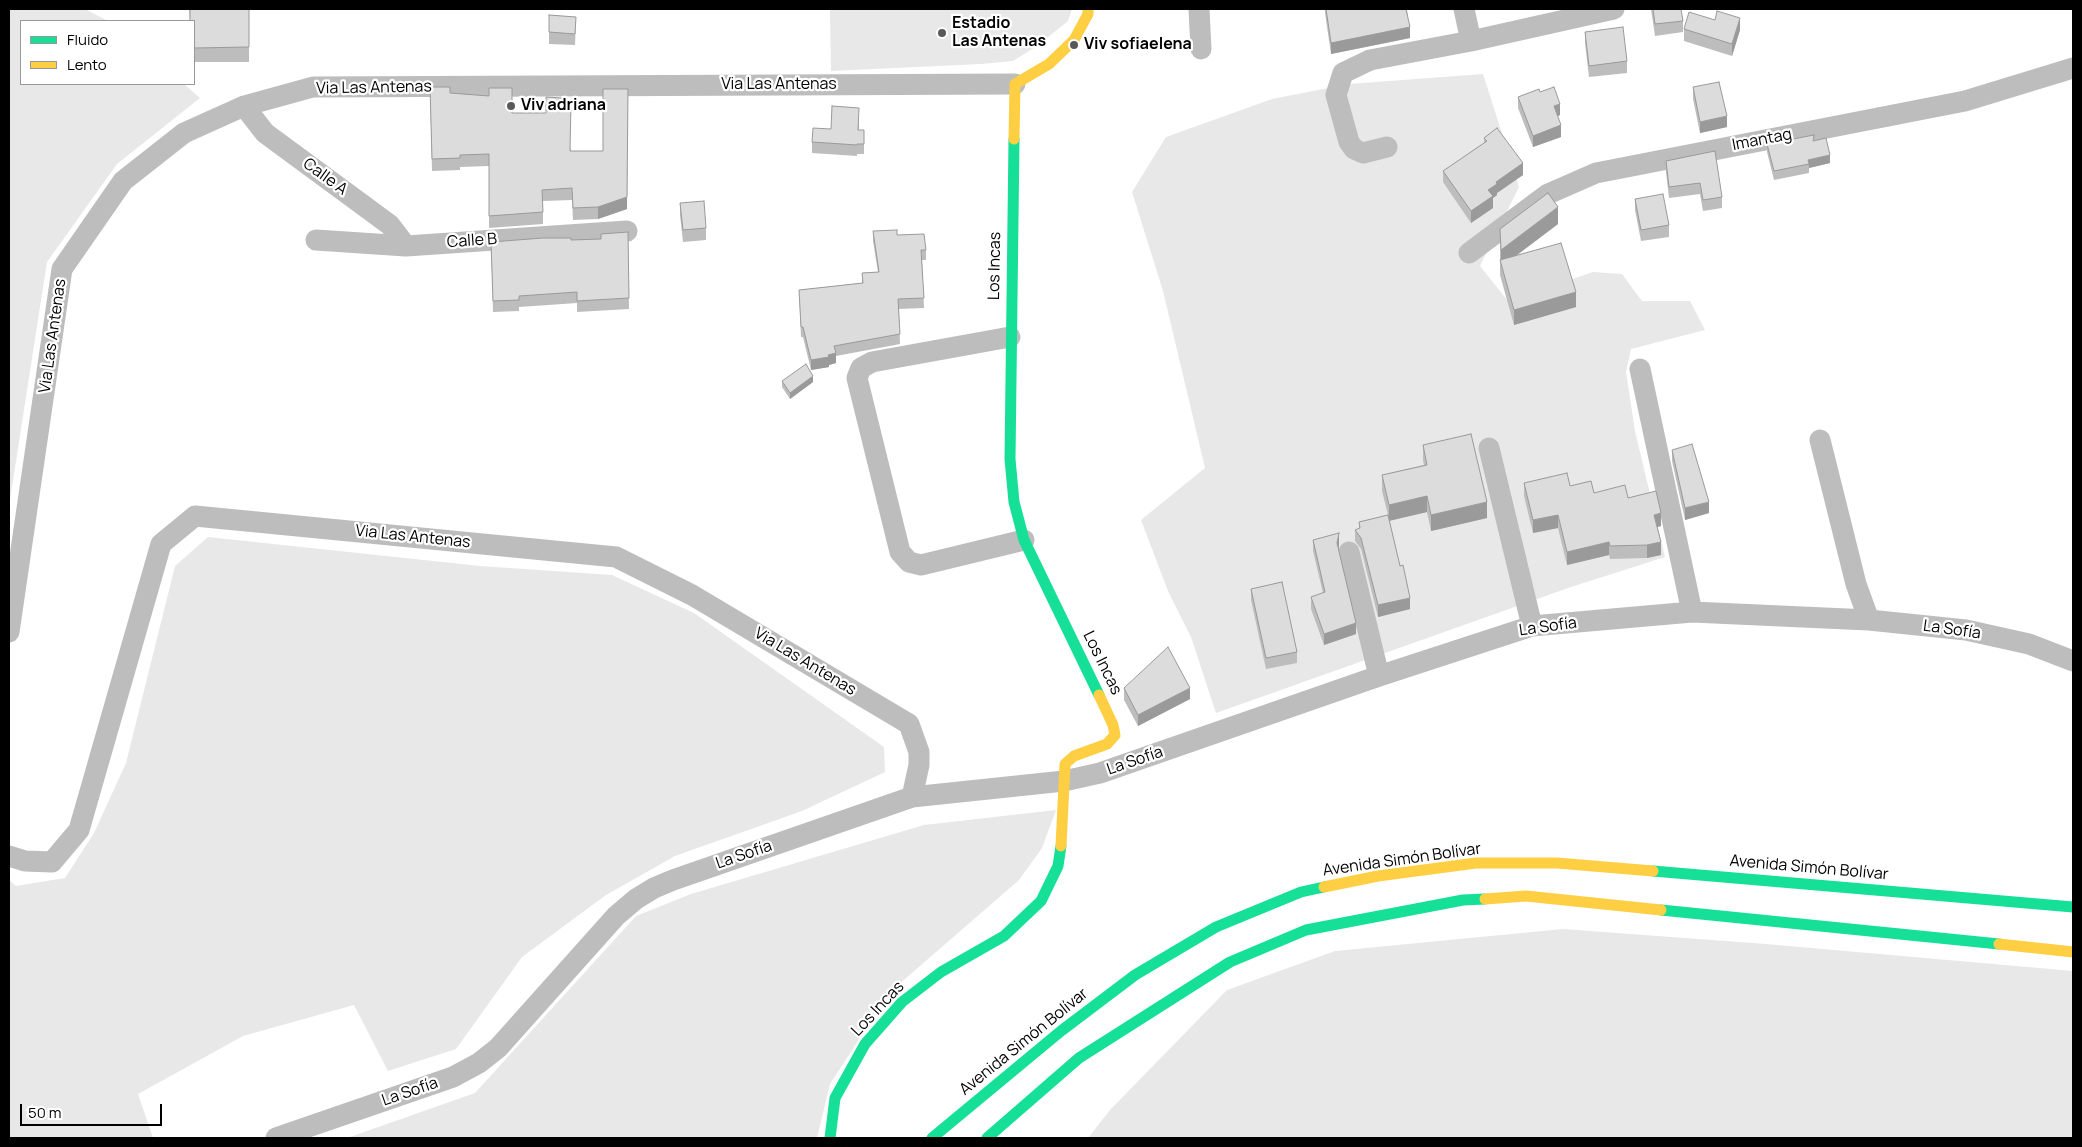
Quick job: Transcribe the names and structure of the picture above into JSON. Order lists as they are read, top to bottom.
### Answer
{
  "streets": {
    "main road": ["Via Las Antenas", "Los Incas", "Avenida Simón Bolívar"],
    "street": [
      "Imantag",
      "Calle A",
      "Calle B",
      "La Sofía"
    ]
  },
  "crossings": [
    ["Via Las Antenas", "Calle A"],
    ["Via Las Antenas", "Los Incas"],
    ["Via Las Antenas", "La Sofía"],
    ["Calle A", "Calle B"],
    ["Los Incas", "La Sofía"]
  ],
  "places": ["Estadio Las Antenas", "Viv sofiaelena", "Viv adriana"],
  "legend": ["Fluido", "Lento"],
  "scale_bar": "50 m"
}
